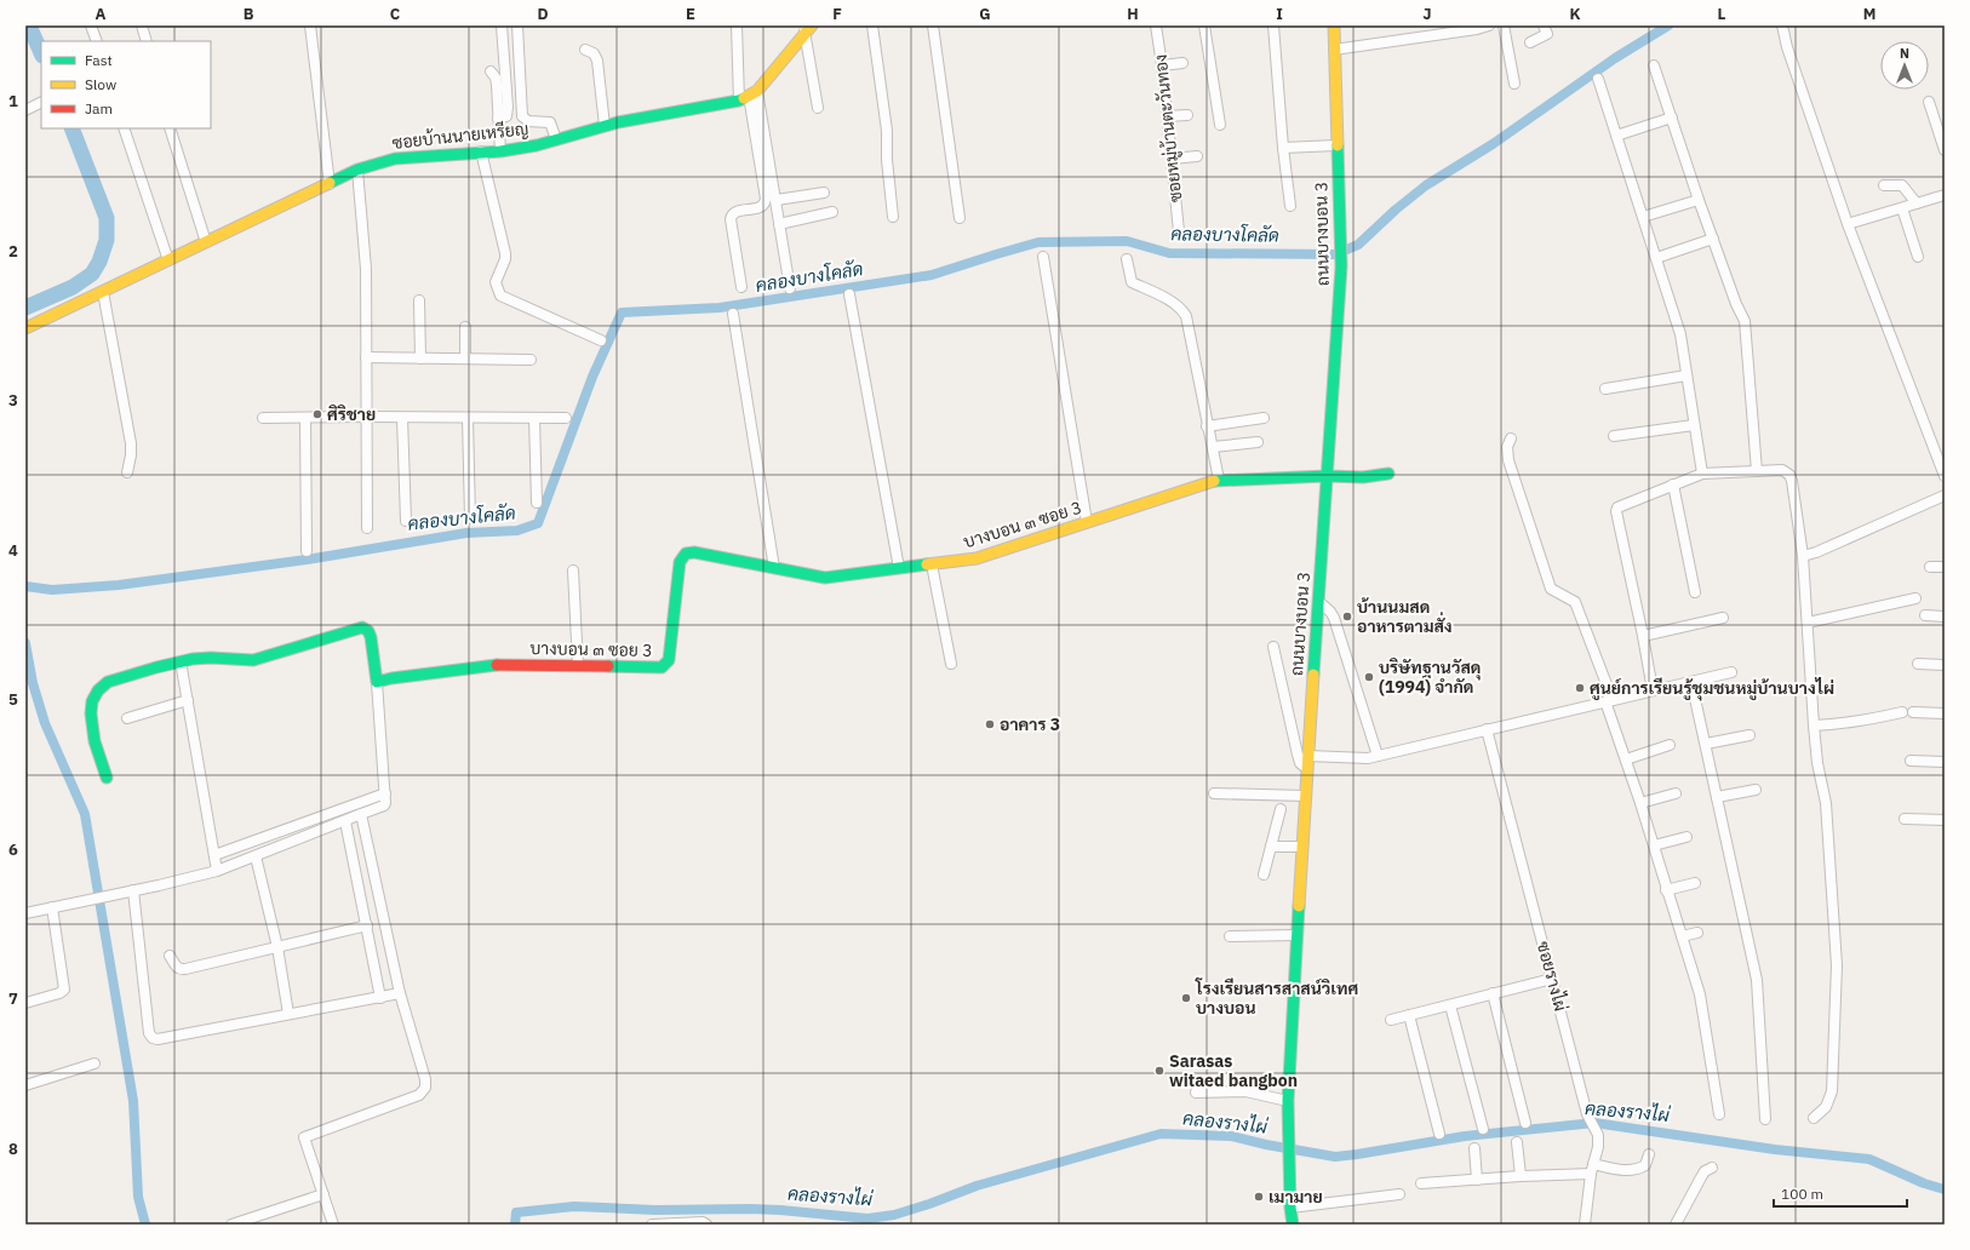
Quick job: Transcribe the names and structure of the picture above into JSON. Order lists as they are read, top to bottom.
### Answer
{
  "streets": {
    "street": [
      "ซอยหมู่บ้านตะวันทอง",
      "ซอยบ้านนายเหรียญ",
      "ถนนบางบอน 3",
      "บางบอน ๓ ซอย 3",
      "ซอยรางไผ่"
    ]
  },
  "crossings": [
    ["ถนนบางบอน 3", "บางบอน ๓ ซอย 3"]
  ],
  "water": ["คลองบางโคลัด", "คลองรางไผ่"],
  "places": [
    "ศิริชาย",
    "บ้านนมสด อาหารตามสั่ง",
    "บริษัทฐานวัสดุ (1994) จำกัด",
    "ศูนย์การเรียนรู้ชุมชนหมู่บ้านบางไผ่",
    "อาคาร 3",
    "โรงเรียนสารสาสน์วิเทศ บางบอน",
    "Sarasas witaed bangbon",
    "เมามาย"
  ],
  "legend": ["Fast", "Slow", "Jam"],
  "scale_bar": "100 m",
  "north": "top",
  "grid": {
    "columns": [
      "A",
      "B",
      "C",
      "D",
      "E",
      "F",
      "G",
      "H",
      "I",
      "J",
      "K",
      "L",
      "M"
    ],
    "rows": [
      "1",
      "2",
      "3",
      "4",
      "5",
      "6",
      "7",
      "8"
    ]
  }
}
